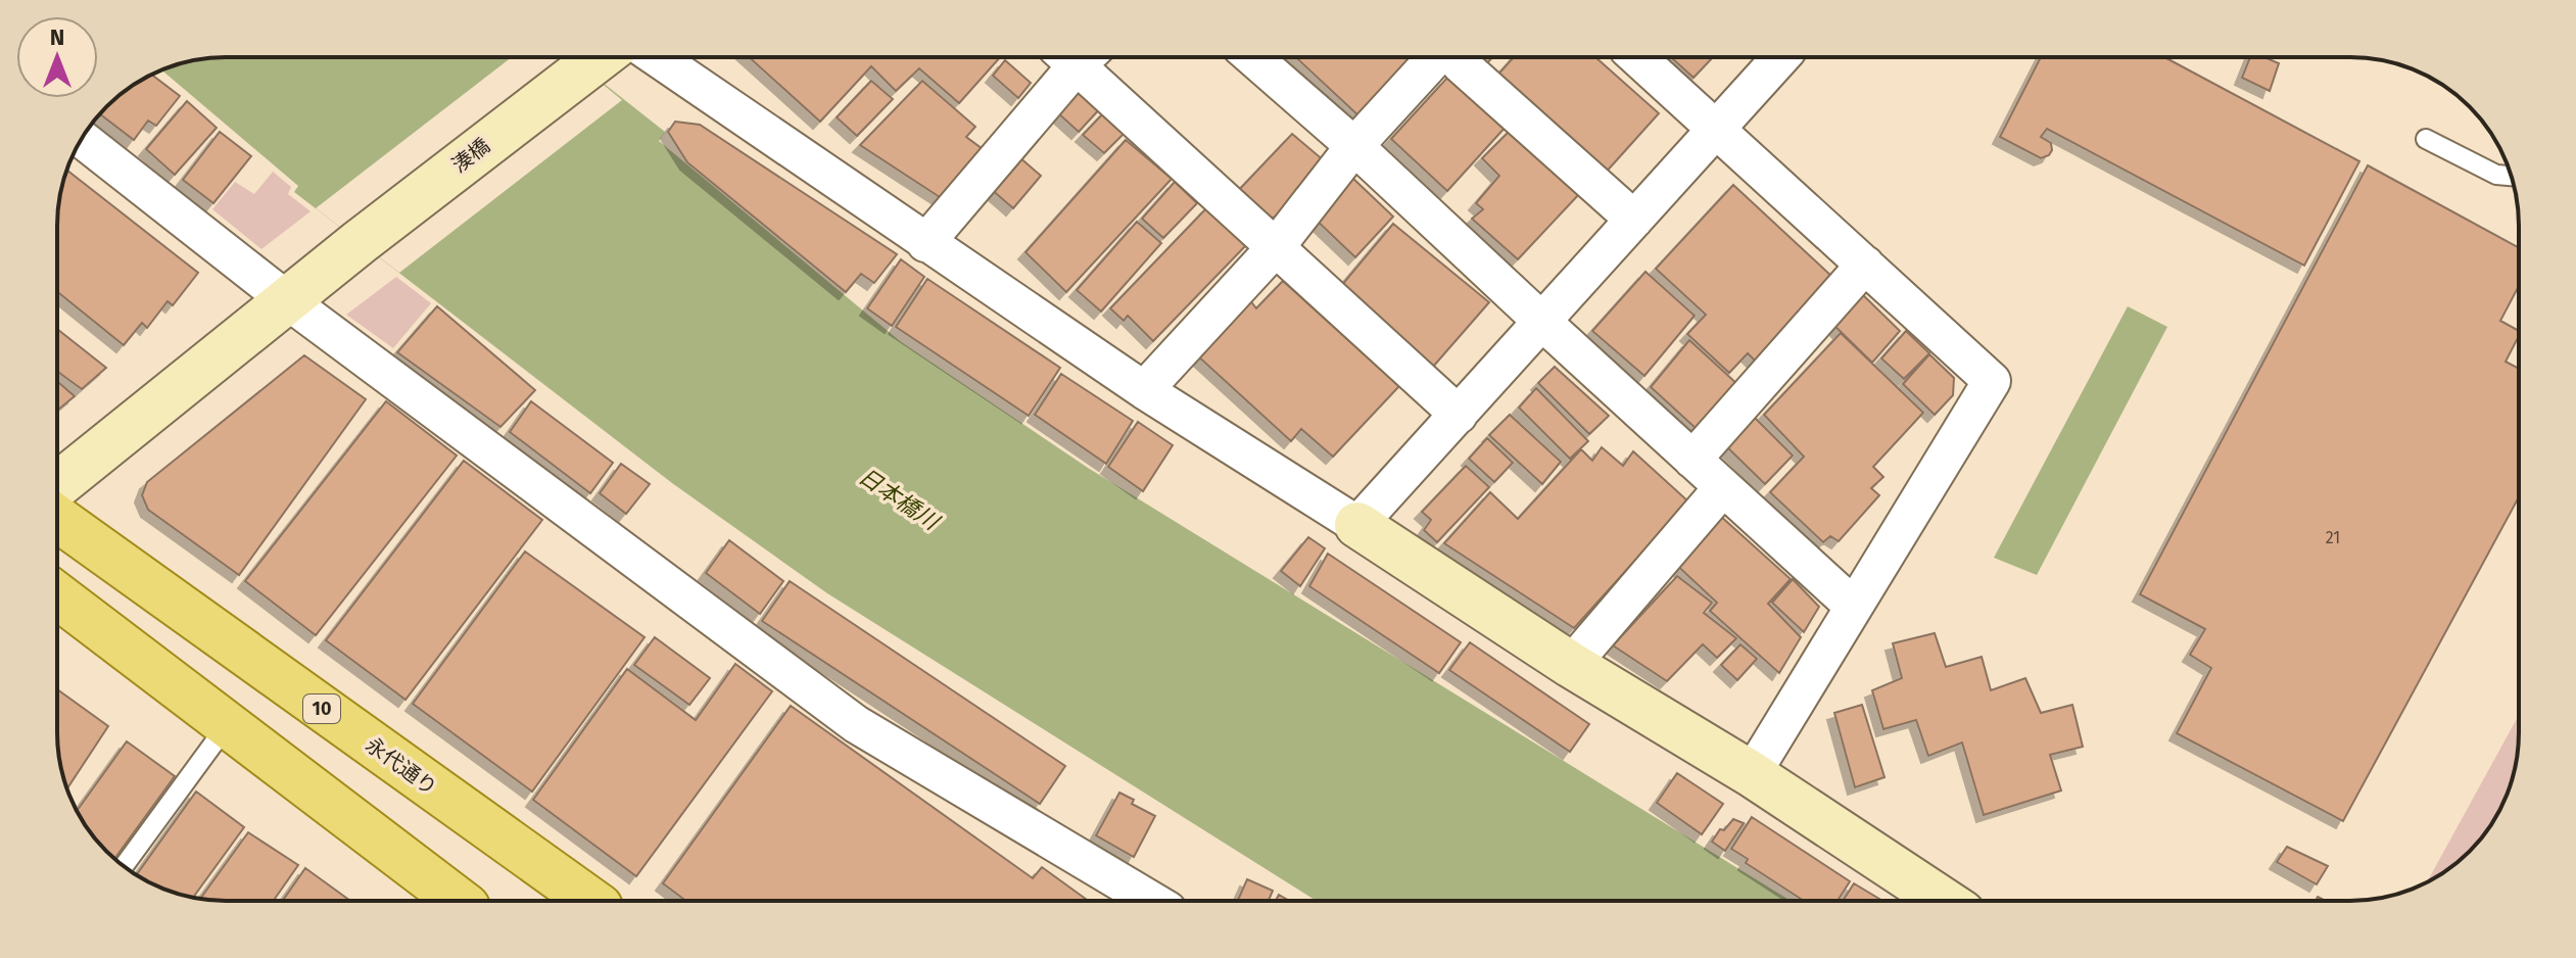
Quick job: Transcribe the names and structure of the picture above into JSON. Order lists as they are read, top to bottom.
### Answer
{
  "streets": {
    "main road": ["10", "永代通り"],
    "street": ["湊橋"]
  },
  "water": ["日本橋川"],
  "house_numbers": ["21"],
  "north": "top"
}
